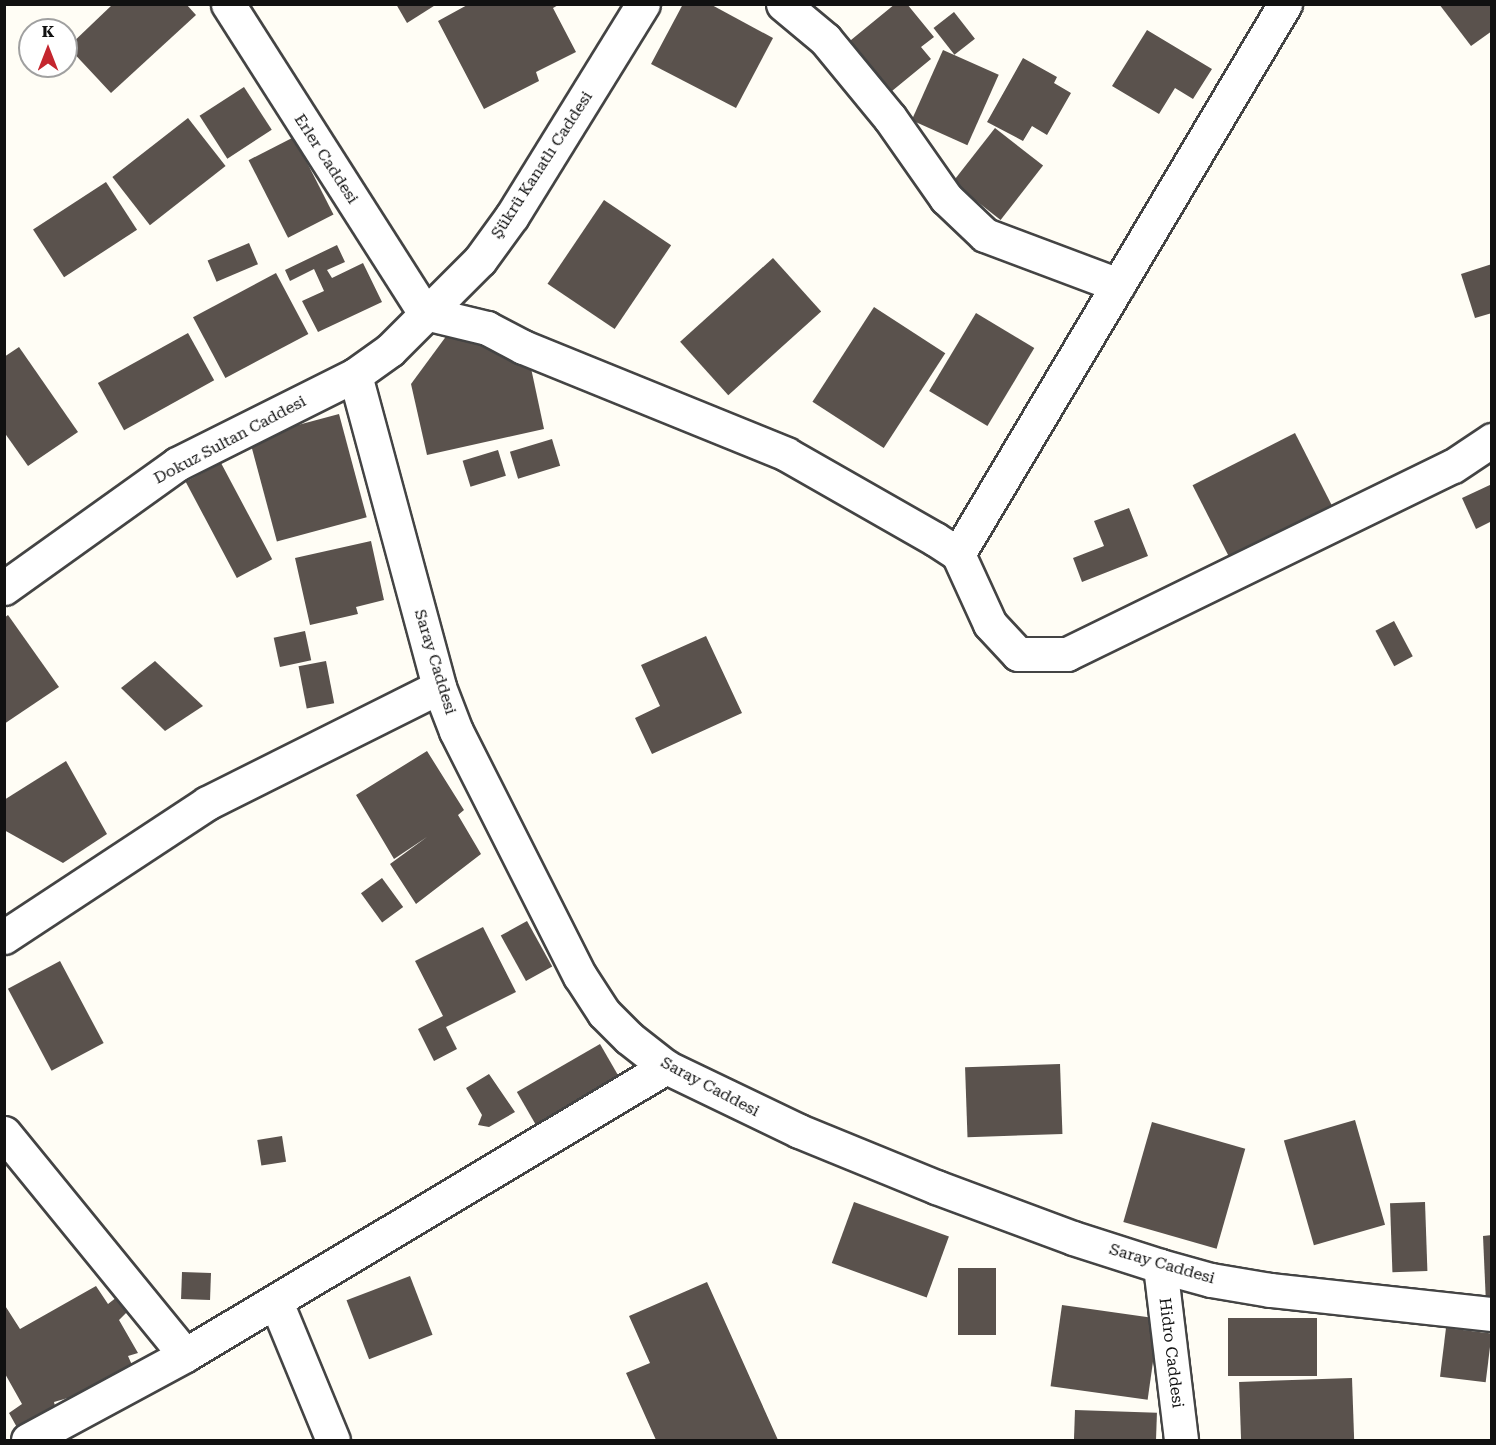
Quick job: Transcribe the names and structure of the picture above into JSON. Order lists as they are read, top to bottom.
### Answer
{
  "streets": {
    "street": [
      "Erler Caddesi",
      "Şükrü Kanatlı Caddesi",
      "Dokuz Sultan Caddesi",
      "Saray Caddesi",
      "Hidro Caddesi"
    ]
  },
  "crossings": [
    ["Erler Caddesi", "Şükrü Kanatlı Caddesi"],
    ["Erler Caddesi", "Dokuz Sultan Caddesi"],
    ["Şükrü Kanatlı Caddesi", "Dokuz Sultan Caddesi"],
    ["Dokuz Sultan Caddesi", "Saray Caddesi"],
    ["Saray Caddesi", "Hidro Caddesi"]
  ],
  "north": "top"
}
